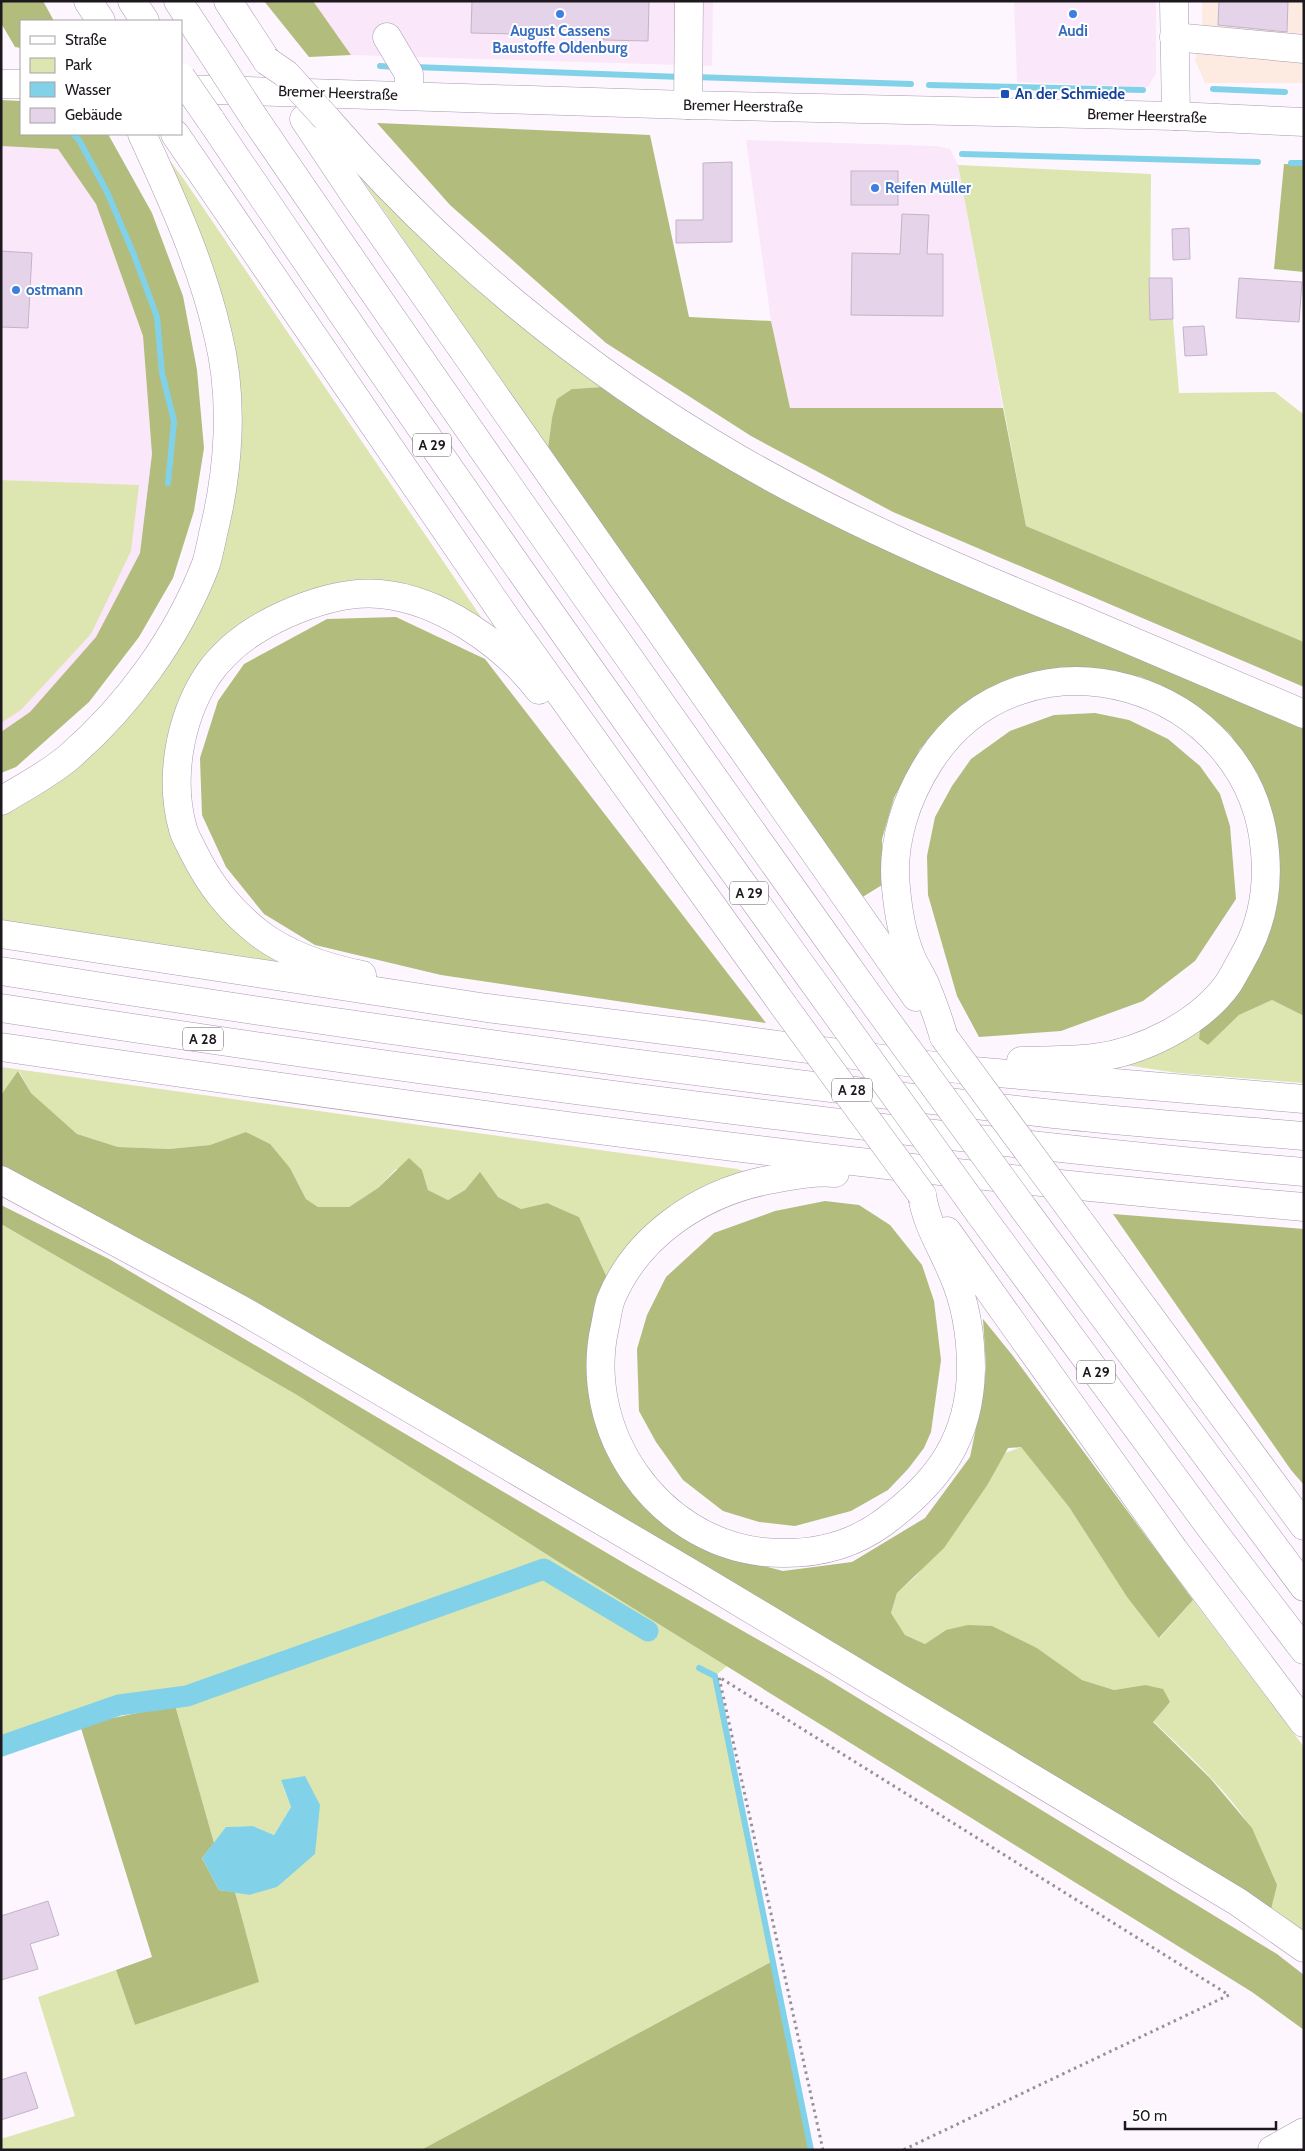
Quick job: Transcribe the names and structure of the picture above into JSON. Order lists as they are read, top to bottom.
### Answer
{
  "streets": {
    "main road": ["Bremer Heerstraße", "A 29", "A 28"]
  },
  "places": {
    "other": [
      "August Cassens Baustoffe Oldenburg",
      "Audi",
      "Reifen Müller",
      "ostmann"
    ],
    "transit": ["An der Schmiede"]
  },
  "legend": [
    "Straße",
    "Park",
    "Wasser",
    "Gebäude"
  ],
  "scale_bar": "50 m"
}
